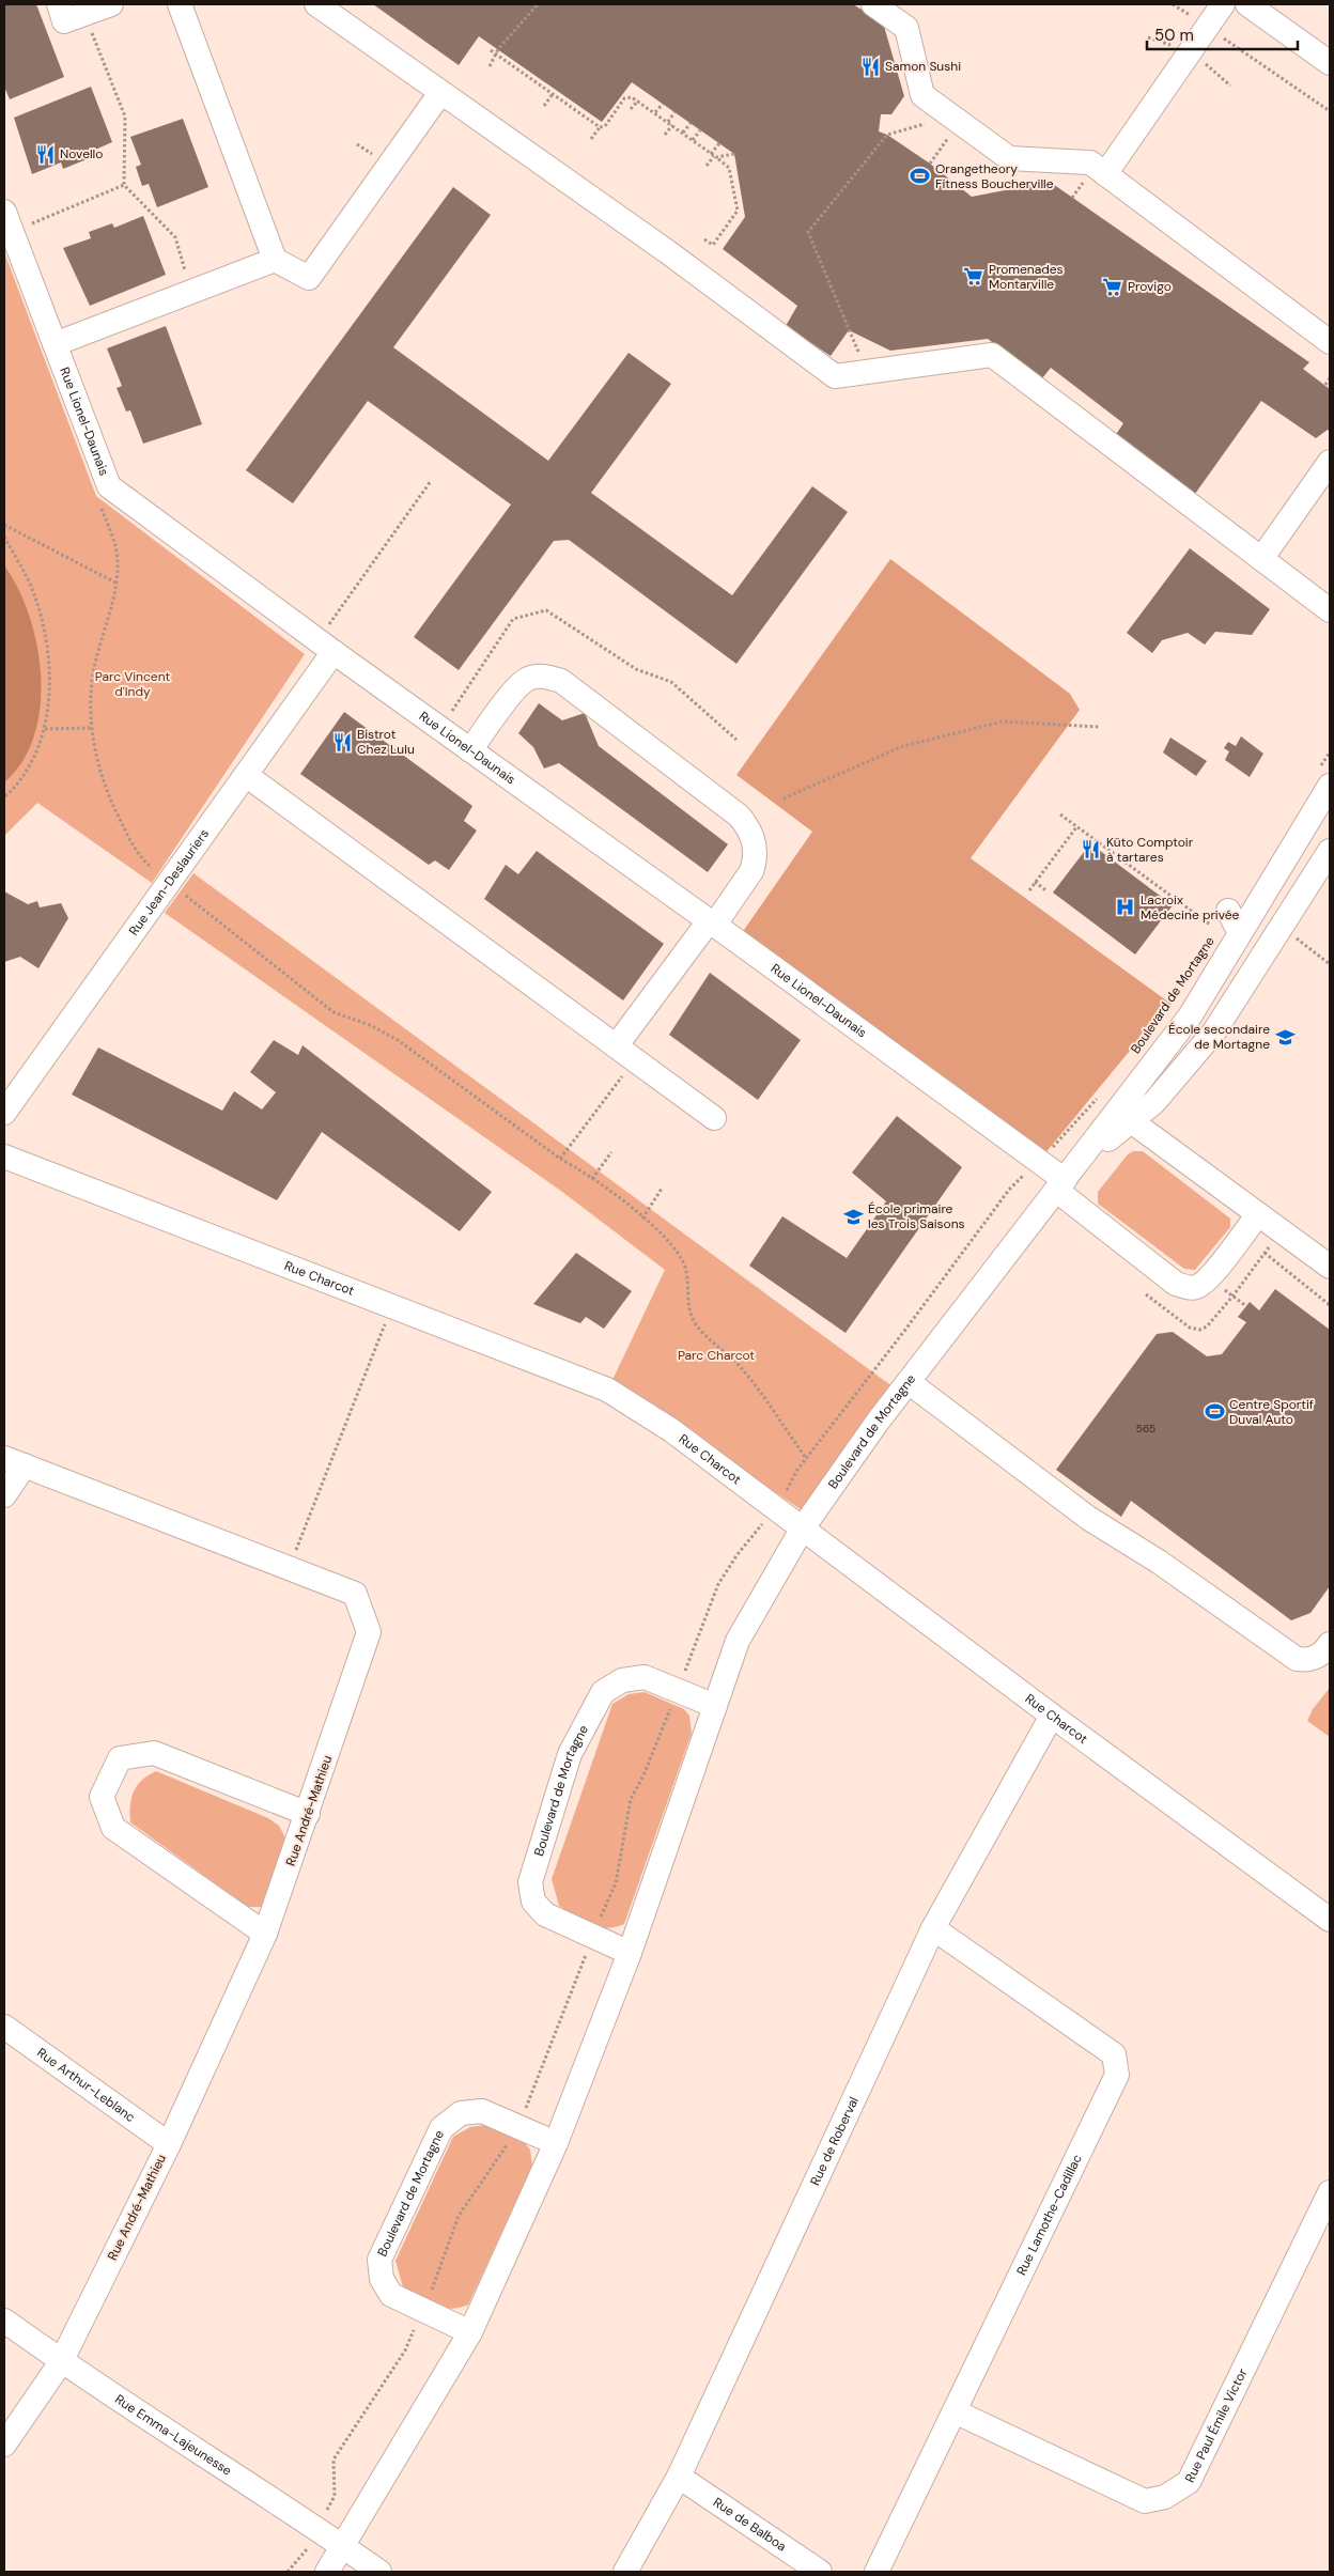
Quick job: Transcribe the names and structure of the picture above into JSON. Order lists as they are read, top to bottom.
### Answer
{
  "streets": {
    "street": [
      "Rue Lionel-Daunais",
      "Rue Jean-Deslauriers",
      "Boulevard de Mortagne",
      "Rue Charcot",
      "Rue André-Mathieu",
      "Rue Arthur-Leblanc",
      "Rue de Roberval",
      "Rue Lamothe-Cadillac",
      "Rue Paul Émile Victor",
      "Rue Emma-Lajeunesse",
      "Rue de Balboa"
    ]
  },
  "crossings": [
    ["Rue Lionel-Daunais", "Rue Jean-Deslauriers"],
    ["Rue Lionel-Daunais", "Boulevard de Mortagne"],
    ["Boulevard de Mortagne", "Rue Charcot"],
    ["Boulevard de Mortagne", "Rue Emma-Lajeunesse"],
    ["Rue Charcot", "Rue de Roberval"],
    ["Rue André-Mathieu", "Rue Arthur-Leblanc"],
    ["Rue André-Mathieu", "Rue Emma-Lajeunesse"],
    ["Rue de Roberval", "Rue Lamothe-Cadillac"],
    ["Rue de Roberval", "Rue de Balboa"],
    ["Rue Lamothe-Cadillac", "Rue Paul Émile Victor"]
  ],
  "parks": ["Parc Vincent d'Indy", "Parc Charcot"],
  "places": {
    "restaurant": [
      "Samon Sushi",
      "Novello",
      "Bistrot Chez Lulu",
      "Küto Comptoir à tartares"
    ],
    "sports": ["Orangetheory Fitness Boucherville", "Centre Sportif Duval Auto"],
    "supermarket": ["Promenades Montarville", "Provigo"],
    "hospital": ["Lacroix Médecine privée"],
    "school or university": ["École secondaire de Mortagne", "École primaire les Trois Saisons"]
  },
  "house_numbers": ["565"],
  "scale_bar": "50 m"
}
